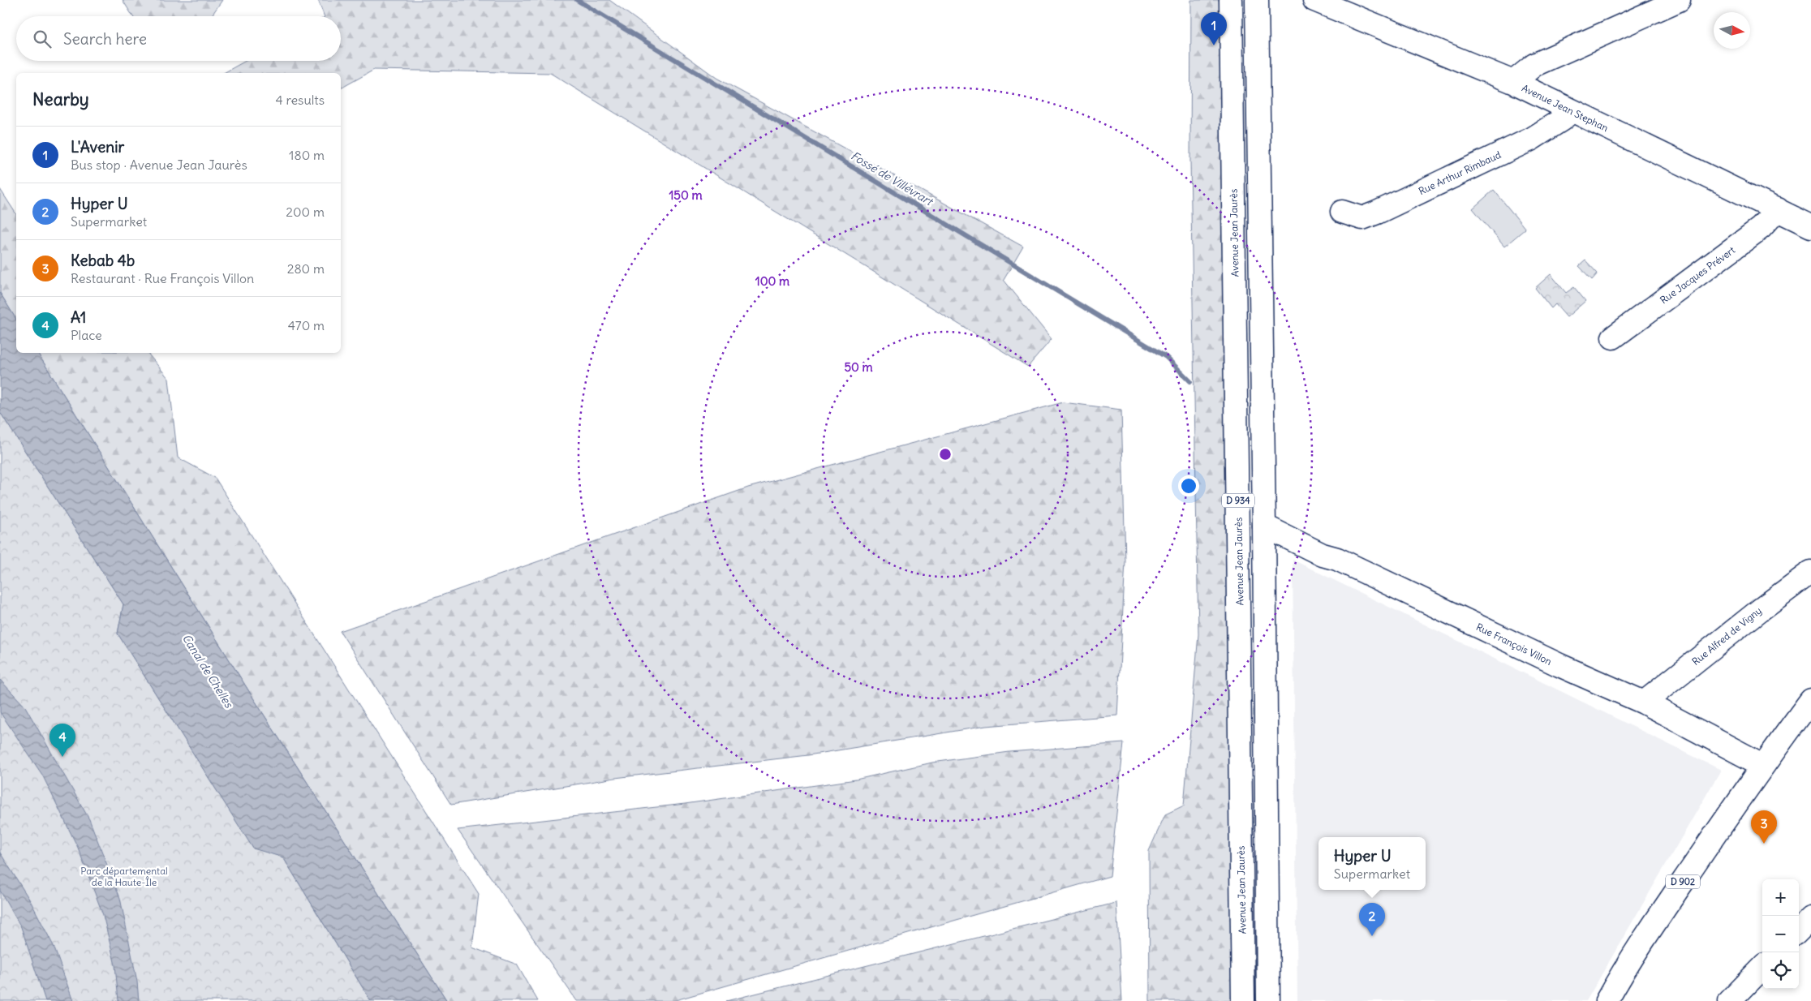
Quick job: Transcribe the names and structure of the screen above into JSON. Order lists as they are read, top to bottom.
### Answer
{
  "streets": {
    "main road": [
      "Avenue Jean Stephan",
      "Rue Arthur Rimbaud",
      "Avenue Jean Jaurès",
      "Rue Jacques Prévert",
      "D 934",
      "Rue Alfred de Vigny",
      "Rue François Villon",
      "D 902"
    ]
  },
  "crossings": [
    ["Avenue Jean Stephan", "Rue Arthur Rimbaud"],
    ["Avenue Jean Stephan", "Rue Jacques Prévert"],
    ["D 934", "Rue François Villon"],
    ["Rue Alfred de Vigny", "Rue François Villon"],
    ["Rue François Villon", "D 902"]
  ],
  "water": ["Fossé de Villévrart", "Canal de Chelles"],
  "parks": ["Parc départemental de la Haute-Île"],
  "north": "right",
  "page": {
    "pins": [
      "1",
      "4",
      "3",
      "2"
    ],
    "search": "Search here",
    "heading": ["Nearby", "4 results"],
    "list": [
      {
        "mark": "1",
        "name": "L'Avenir",
        "note": "Bus stop · Avenue Jean Jaurès",
        "value": "180 m"
      },
      {
        "mark": "2",
        "name": "Hyper U",
        "note": "Supermarket",
        "value": "200 m"
      },
      {
        "mark": "3",
        "name": "Kebab 4b",
        "note": "Restaurant · Rue François Villon",
        "value": "280 m"
      },
      {
        "mark": "4",
        "name": "A1",
        "note": "Place",
        "value": "470 m"
      }
    ],
    "popup": ["Hyper U", "Supermarket"],
    "map_buttons": ["+", "−"]
  },
  "rings": ["150 m", "100 m", "50 m"]
}
